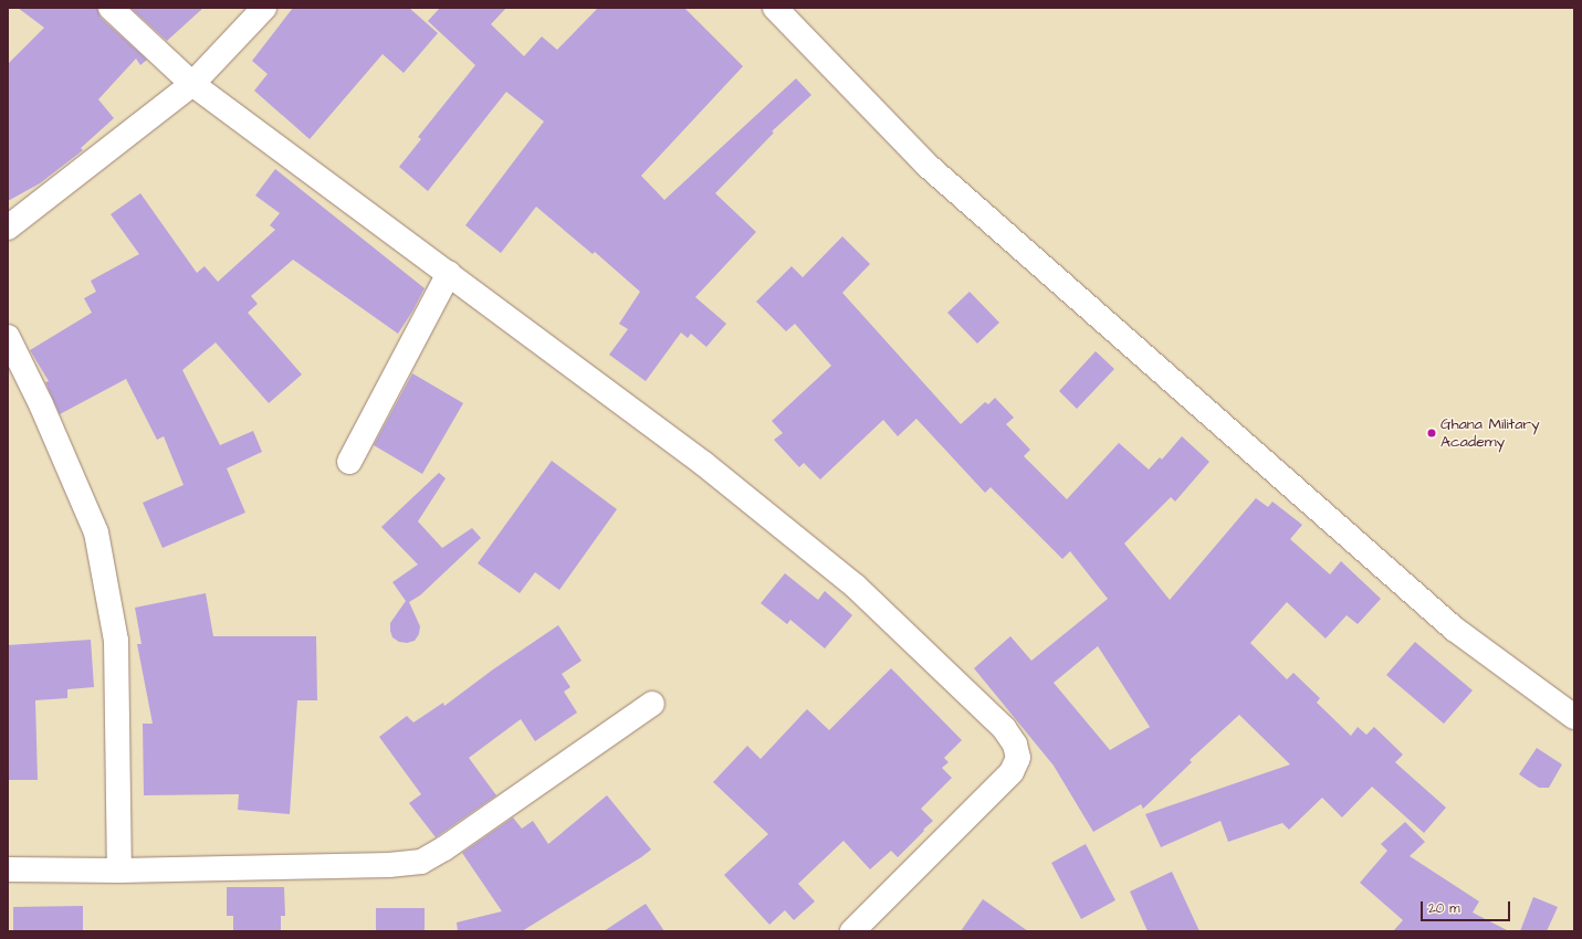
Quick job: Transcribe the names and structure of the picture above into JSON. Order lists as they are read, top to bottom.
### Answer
{
  "places": ["Ghana Military Academy"],
  "scale_bar": "20 m"
}
